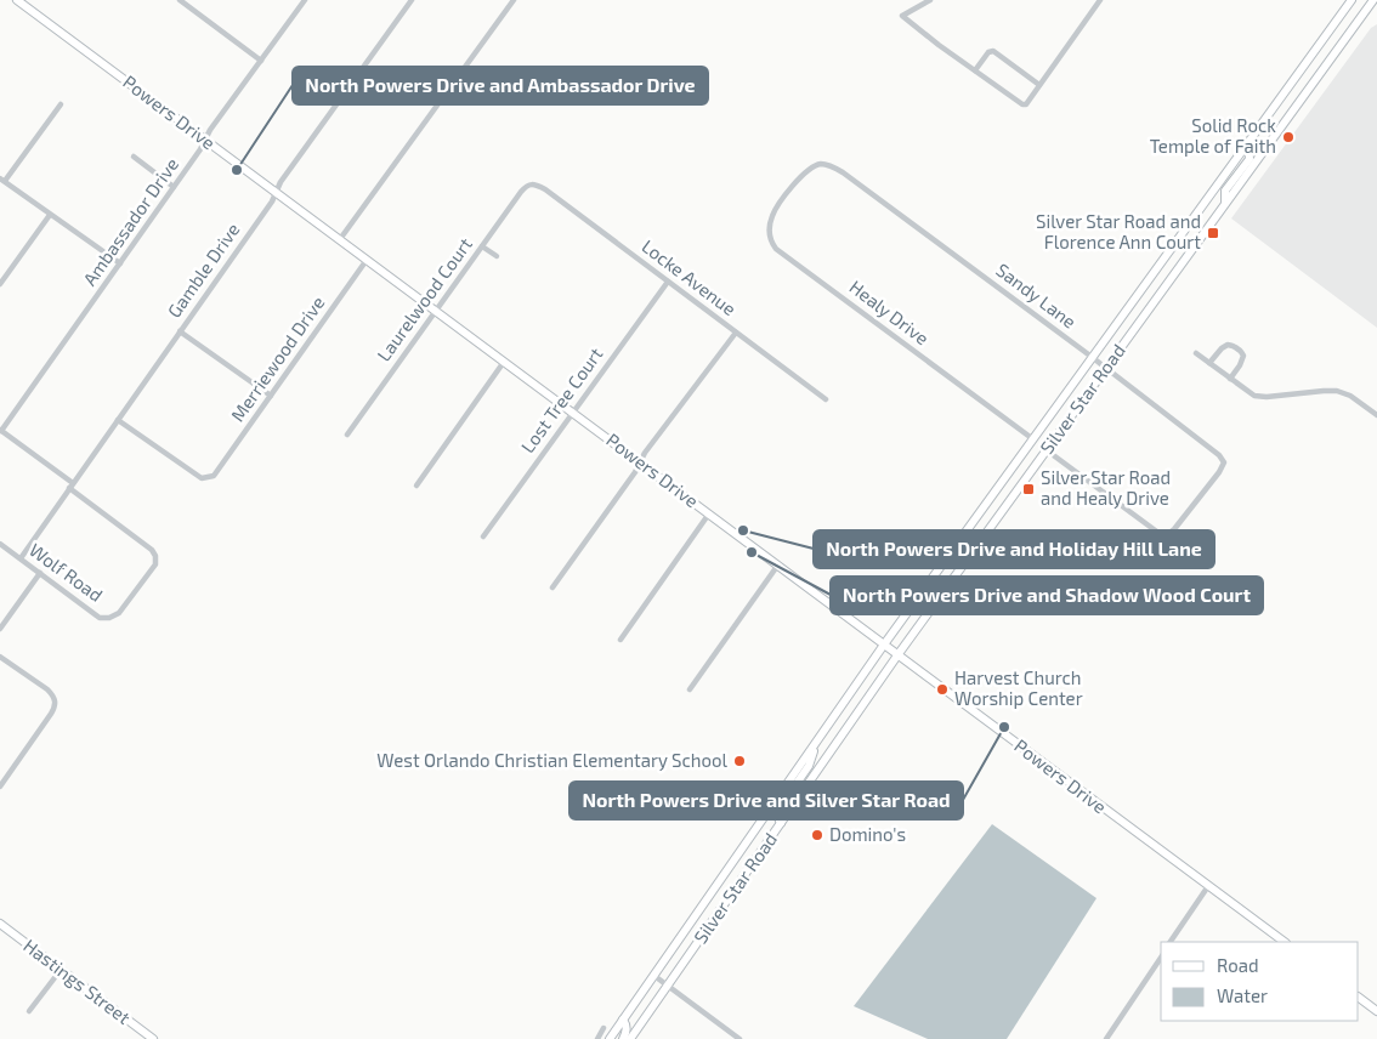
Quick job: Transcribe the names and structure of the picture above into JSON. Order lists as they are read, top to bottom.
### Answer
{
  "streets": {
    "main road": ["Powers Drive", "Silver Star Road", "Hastings Street"],
    "street": [
      "Ambassador Drive",
      "Gamble Drive",
      "Locke Avenue",
      "Sandy Lane",
      "Laurelwood Court",
      "Healy Drive",
      "Merriewood Drive",
      "Lost Tree Court",
      "Wolf Road"
    ]
  },
  "crossings": [
    ["Powers Drive", "Ambassador Drive"],
    ["Powers Drive", "Gamble Drive"],
    ["Powers Drive", "Laurelwood Court"],
    ["Powers Drive", "Merriewood Drive"],
    ["Powers Drive", "Silver Star Road"],
    ["Powers Drive", "Lost Tree Court"],
    ["Gamble Drive", "Merriewood Drive"],
    ["Gamble Drive", "Wolf Road"],
    ["Locke Avenue", "Laurelwood Court"],
    ["Locke Avenue", "Lost Tree Court"],
    ["Sandy Lane", "Healy Drive"],
    ["Sandy Lane", "Silver Star Road"],
    ["Healy Drive", "Silver Star Road"]
  ],
  "places": {
    "other": [
      "Solid Rock Temple of Faith",
      "North Powers Drive and Ambassador Drive",
      "North Powers Drive and Holiday Hill Lane",
      "North Powers Drive and Shadow Wood Court",
      "Harvest Church Worship Center",
      "North Powers Drive and Silver Star Road",
      "West Orlando Christian Elementary School",
      "Domino's"
    ],
    "transit": ["Silver Star Road and Florence Ann Court", "Silver Star Road and Healy Drive"]
  },
  "legend": ["Road", "Water"]
}
